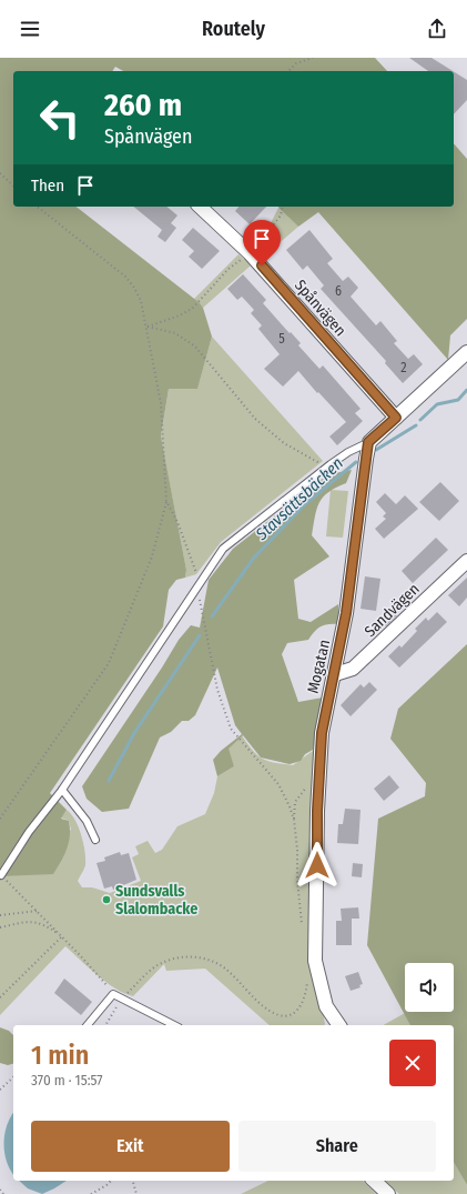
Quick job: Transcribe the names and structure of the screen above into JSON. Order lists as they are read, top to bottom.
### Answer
{
  "streets": {
    "street": ["Spånvägen", "Sandvägen", "Mogatan"]
  },
  "crossings": [
    ["Sandvägen", "Mogatan"]
  ],
  "water": ["Stavsättsbäcken"],
  "places": ["Sundsvalls Slalombacke"],
  "house_numbers": ["6", "5", "2"],
  "page": {
    "header": "Routely",
    "turn": ["260 m", "Spånvägen"],
    "then": "Then",
    "heading": ["1 min", "370 m · 15:57"],
    "buttons": ["Exit", "Share"]
  }
}
